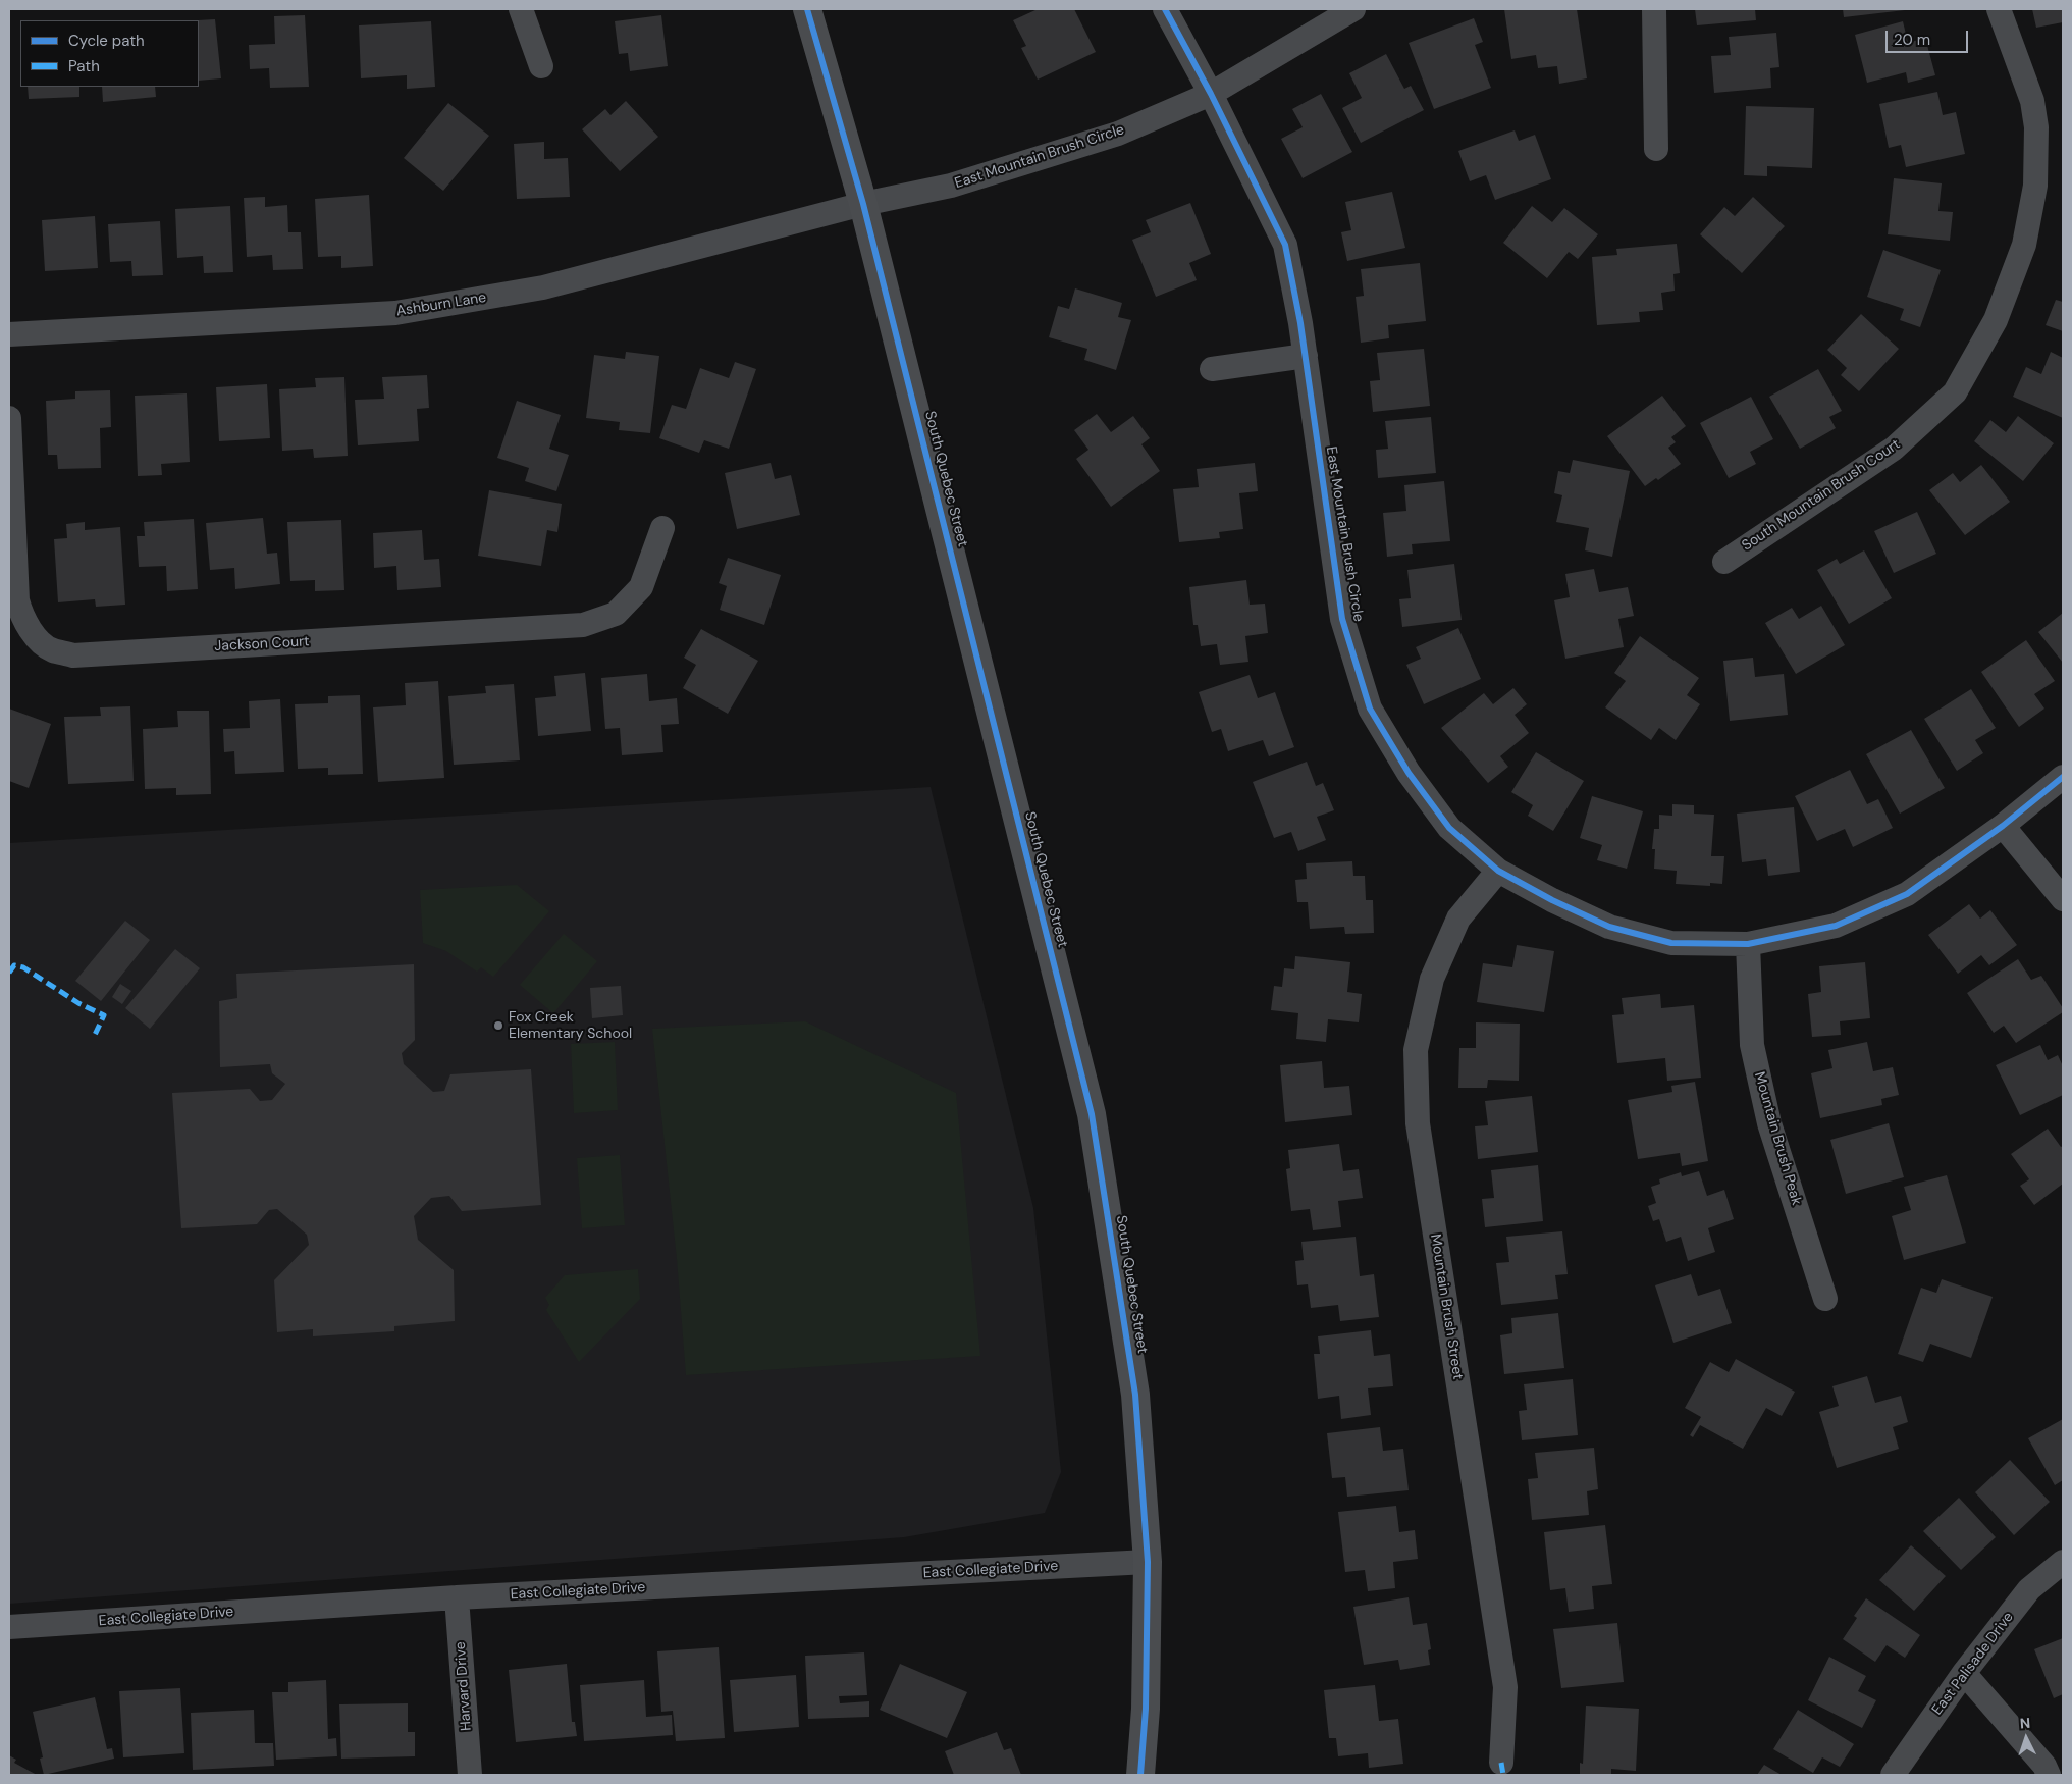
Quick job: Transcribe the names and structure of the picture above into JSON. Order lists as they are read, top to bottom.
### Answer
{
  "streets": {
    "main road": ["South Quebec Street"],
    "street": [
      "East Mountain Brush Circle",
      "Ashburn Lane",
      "South Mountain Brush Court",
      "Jackson Court",
      "Mountain Brush Peak",
      "Mountain Brush Street",
      "East Collegiate Drive",
      "East Palisade Drive",
      "Harvard Drive"
    ]
  },
  "crossings": [
    ["East Mountain Brush Circle", "Ashburn Lane"],
    ["East Mountain Brush Circle", "South Quebec Street"],
    ["East Mountain Brush Circle", "Mountain Brush Peak"],
    ["East Mountain Brush Circle", "Mountain Brush Street"],
    ["Ashburn Lane", "South Quebec Street"],
    ["South Quebec Street", "East Collegiate Drive"],
    ["East Collegiate Drive", "Harvard Drive"]
  ],
  "places": ["Fox Creek Elementary School"],
  "legend": ["Cycle path", "Path"],
  "scale_bar": "20 m",
  "north": "top"
}
